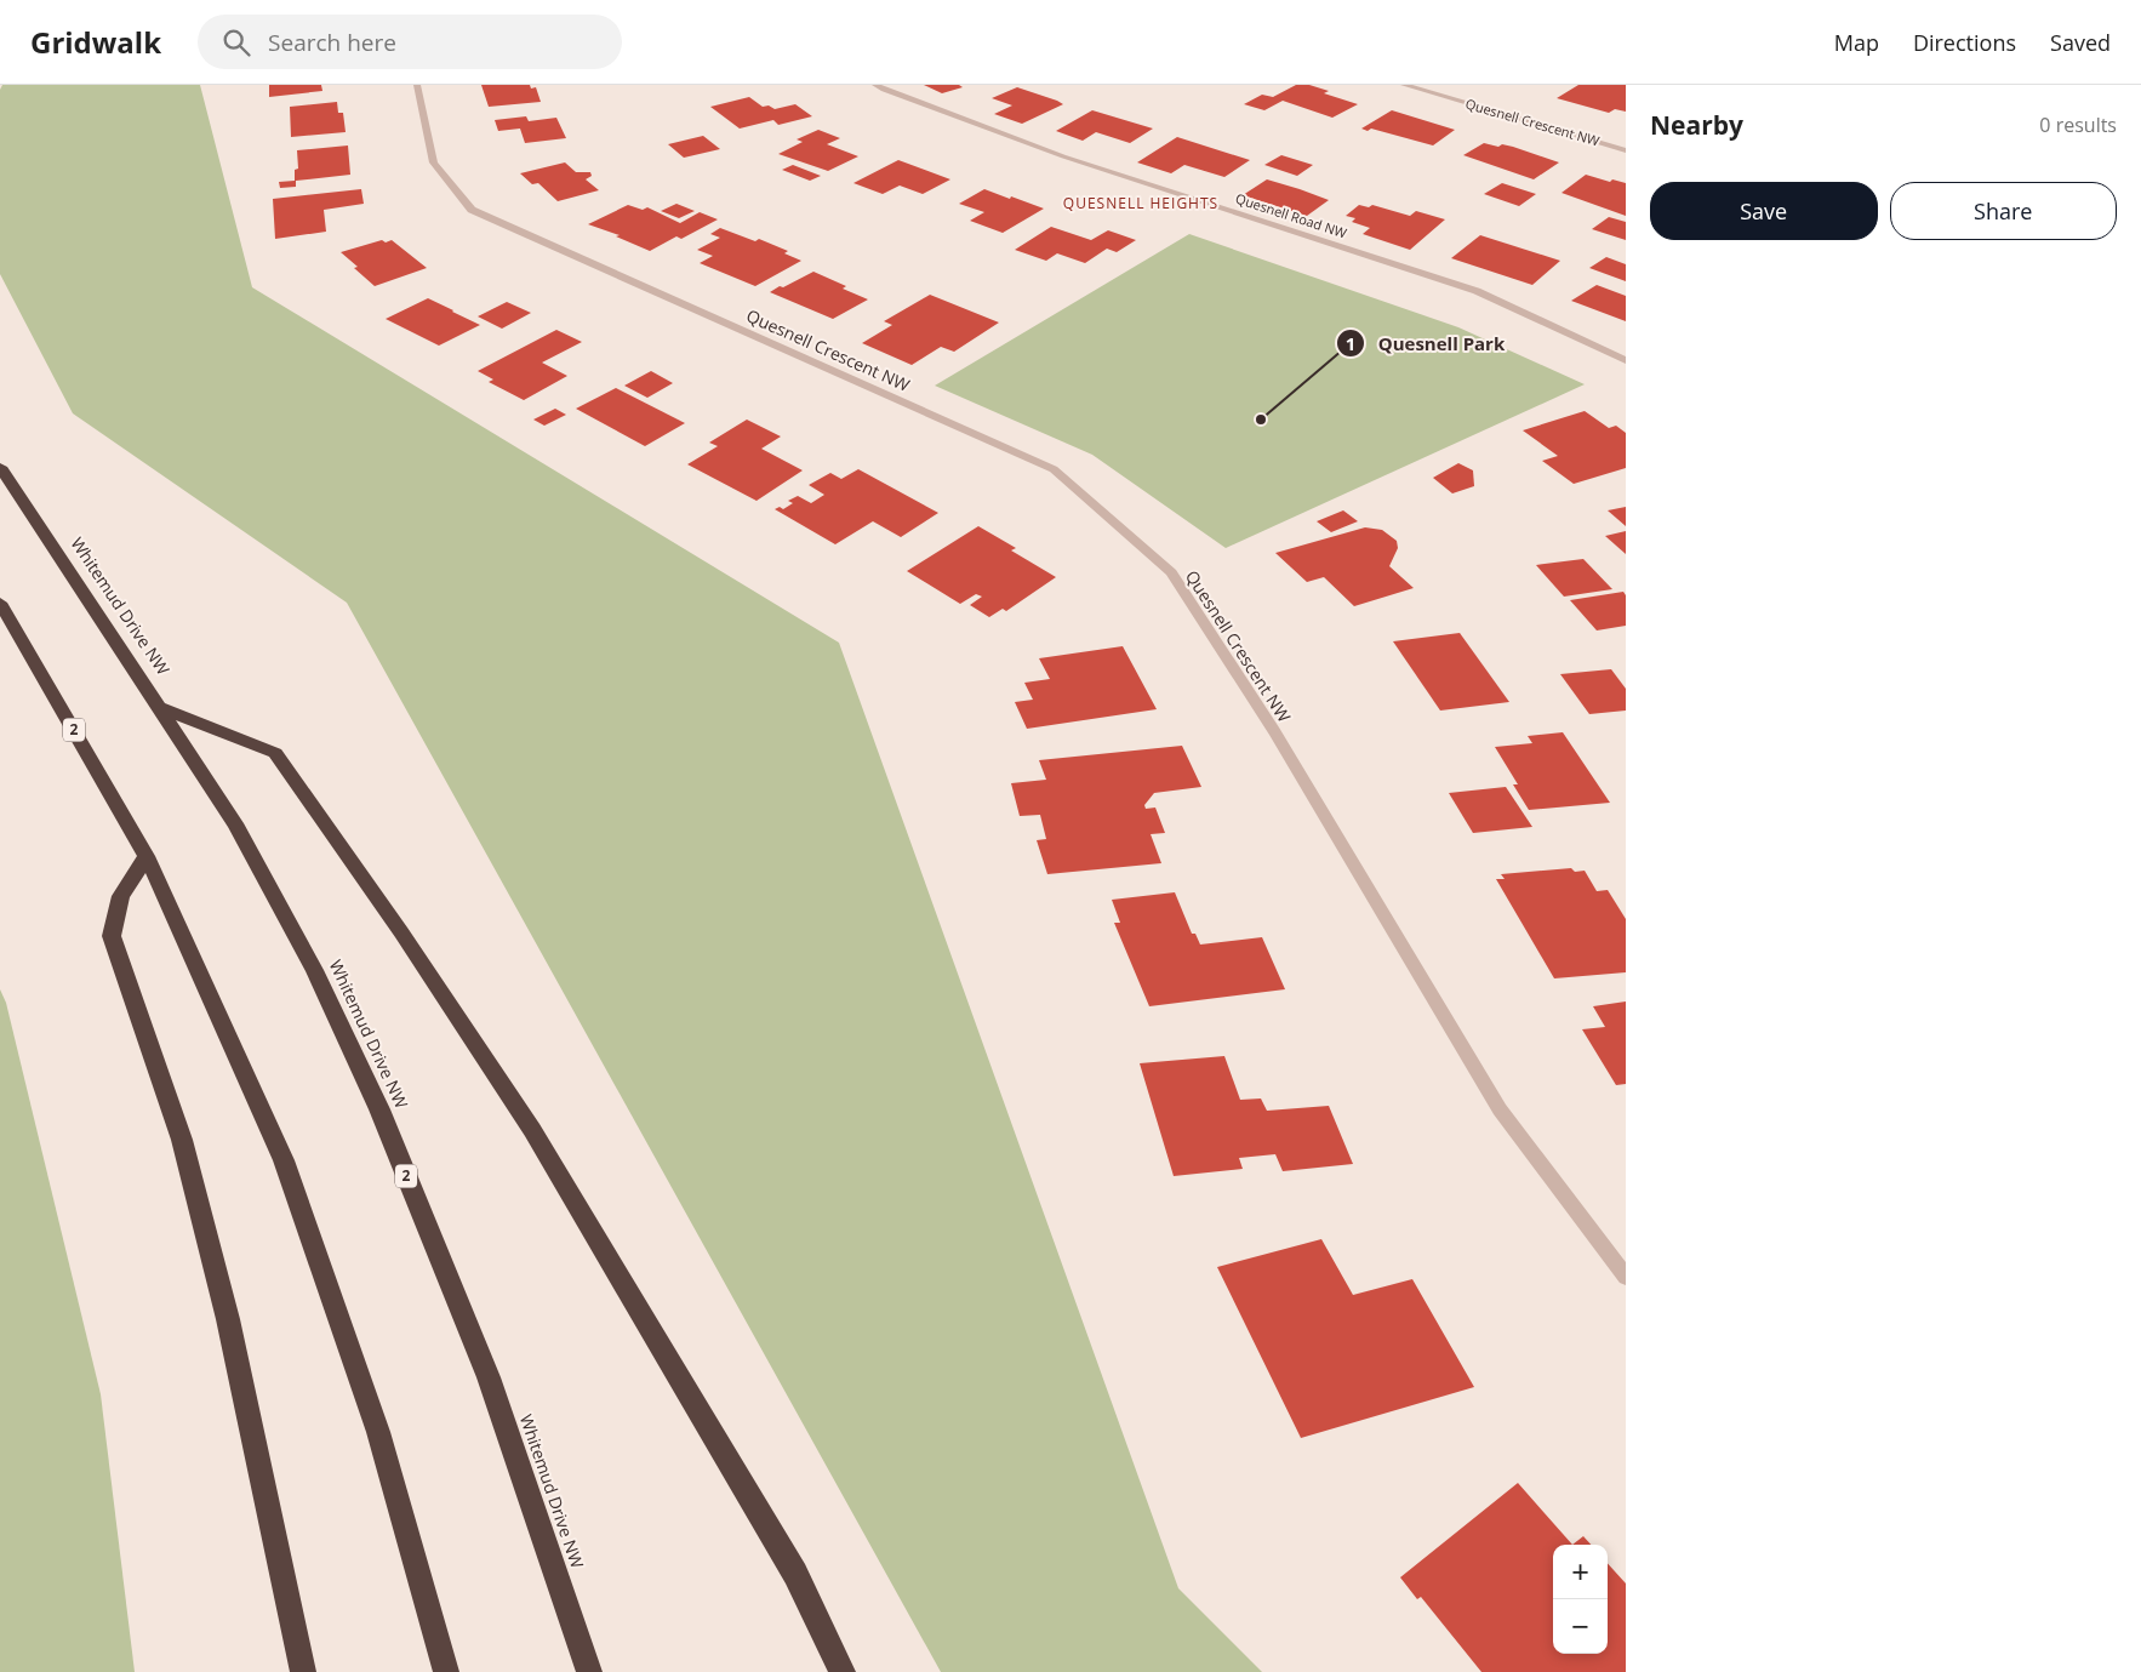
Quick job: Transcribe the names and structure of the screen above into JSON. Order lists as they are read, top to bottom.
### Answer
{
  "streets": {
    "highway": ["Whitemud Drive NW", "2"],
    "street": ["Quesnell Crescent NW", "Quesnell Road NW"]
  },
  "districts": ["QUESNELL HEIGHTS"],
  "places": ["Quesnell Park"],
  "page": {
    "header": "Gridwalk",
    "search": "Search here",
    "nav": ["Map", "Directions", "Saved"],
    "heading": ["Nearby", "0 results"],
    "buttons": ["Save", "Share"],
    "map_buttons": ["+", "−"]
  }
}
